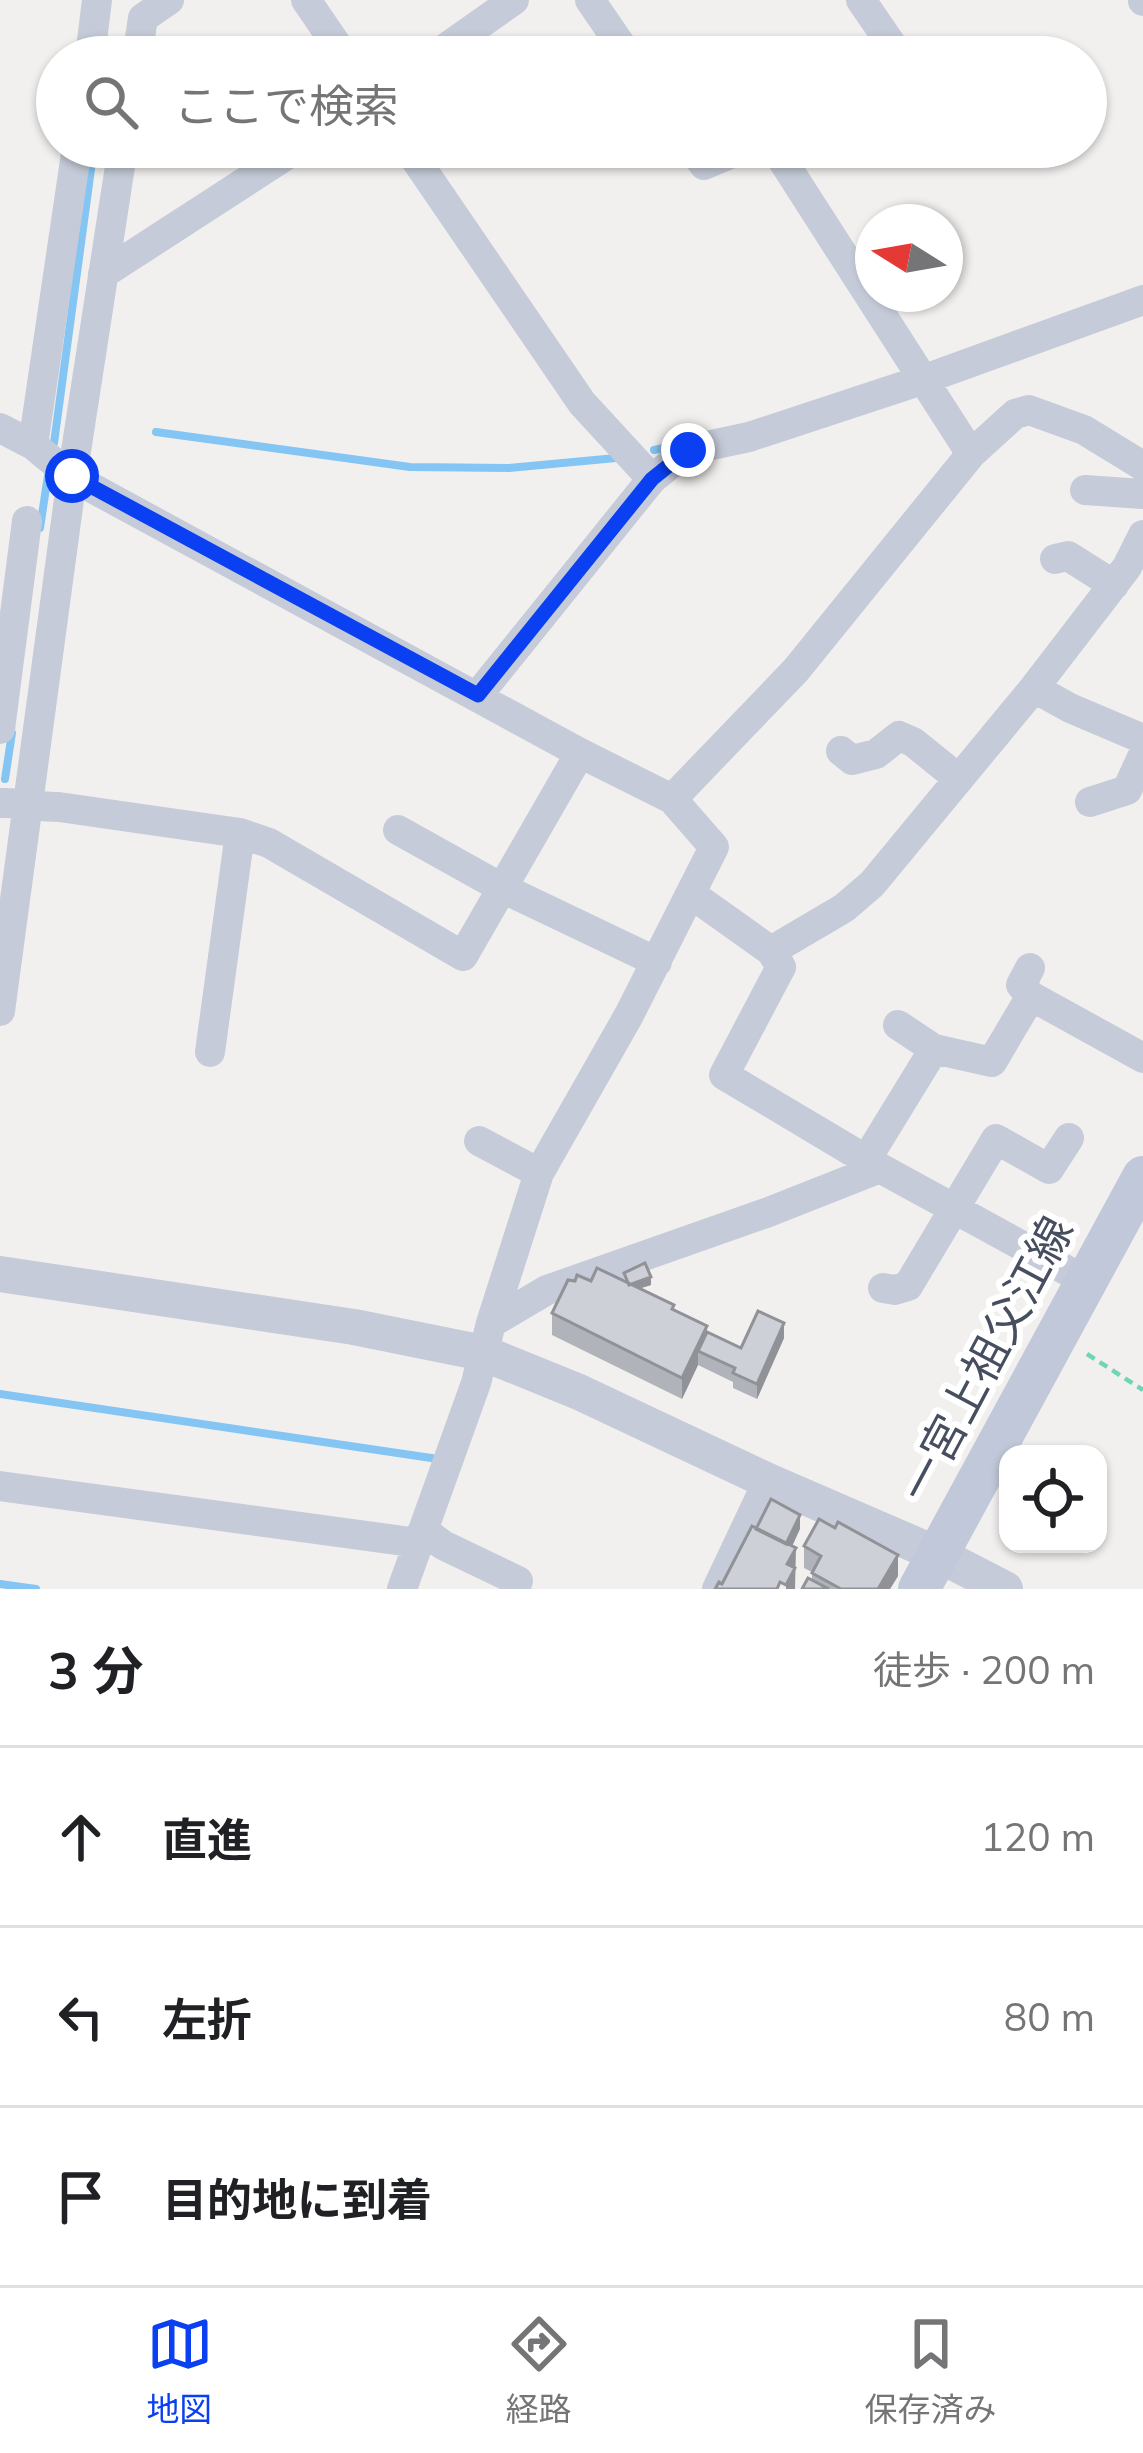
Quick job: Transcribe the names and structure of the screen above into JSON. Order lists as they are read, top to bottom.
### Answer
{
  "streets": {
    "main road": ["一宮上祖父江線"]
  },
  "north": "left",
  "page": {
    "search": "ここで検索",
    "heading": ["3 分", "徒歩 · 200 m"],
    "list": [
      ["直進", "120 m"],
      ["左折", "80 m"],
      "目的地に到着"
    ],
    "nav": ["地図", "経路", "保存済み"]
  }
}
